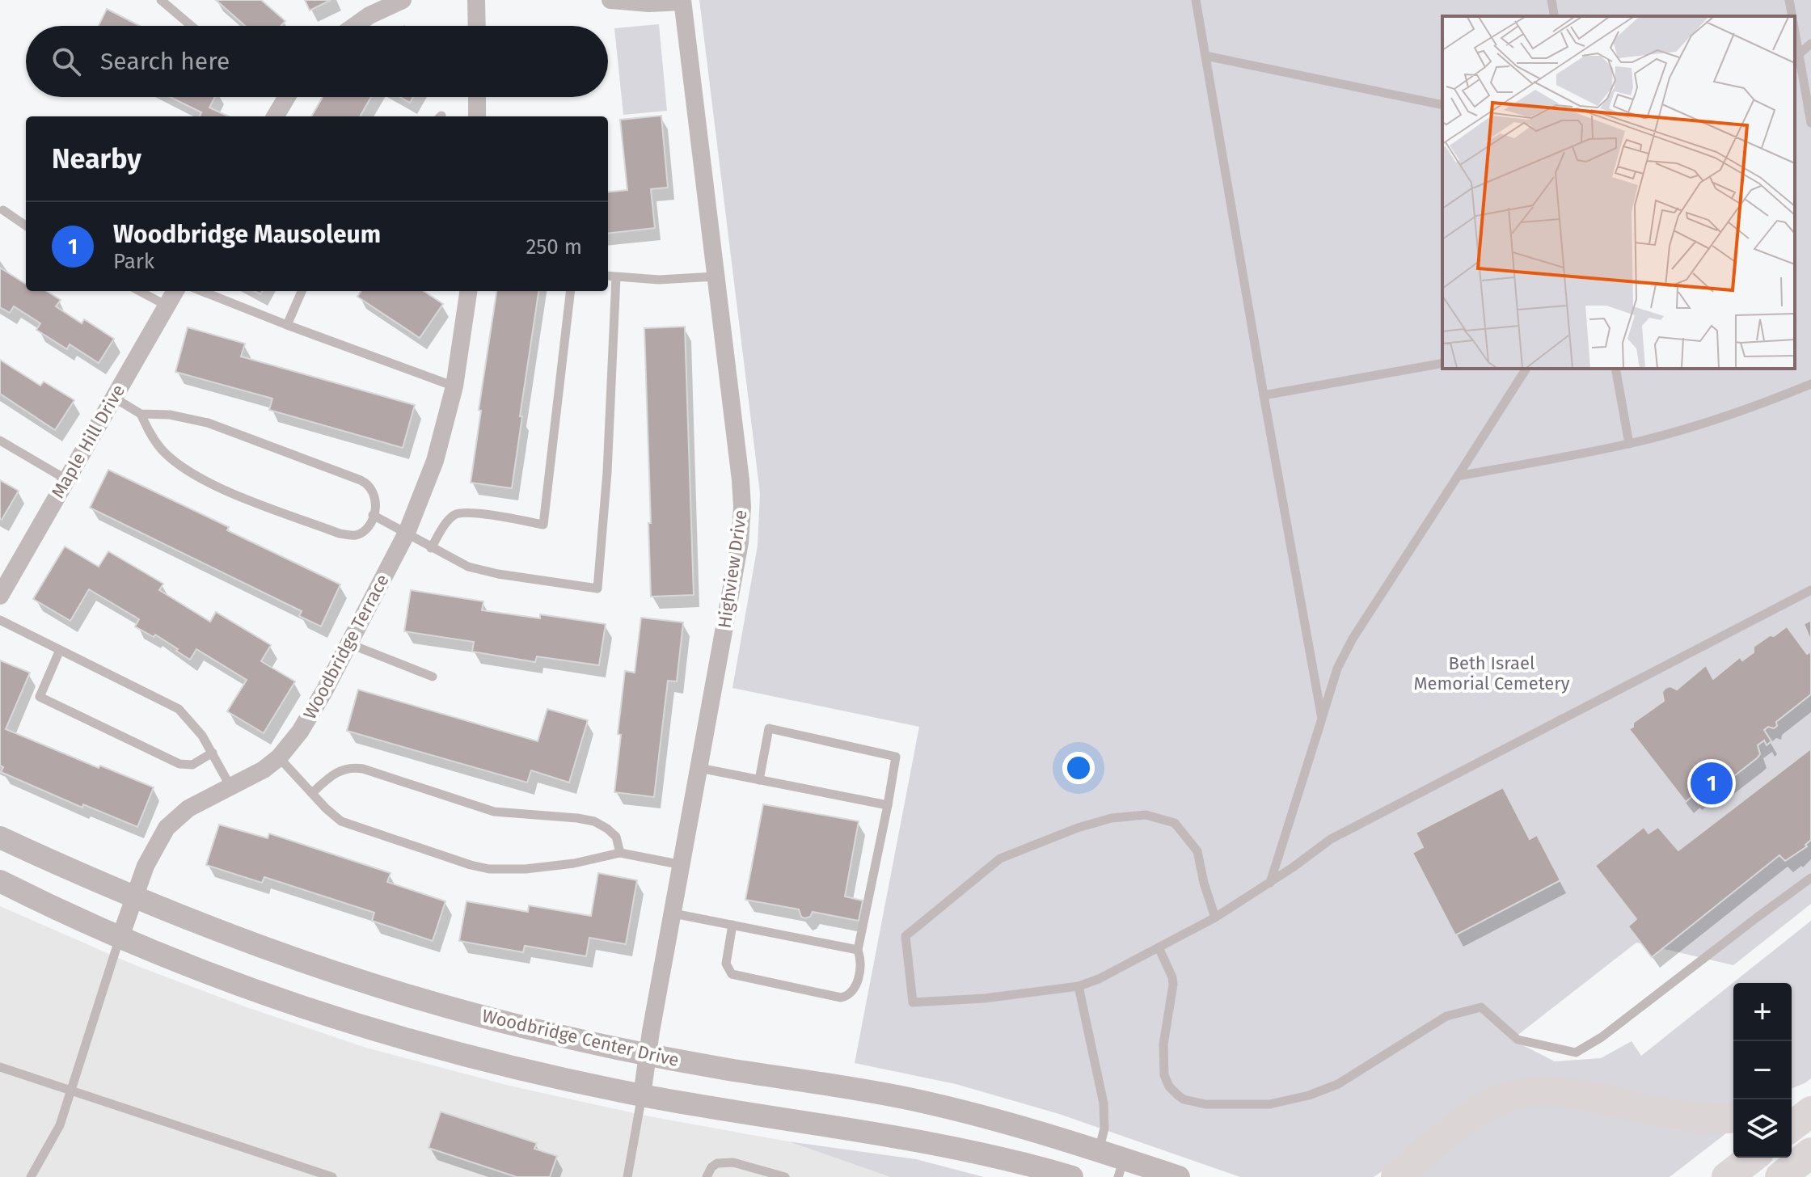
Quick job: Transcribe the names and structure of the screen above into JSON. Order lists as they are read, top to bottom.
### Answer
{
  "streets": {
    "street": [
      "Maple Hill Drive",
      "Highview Drive",
      "Woodbridge Terrace",
      "Woodbridge Center Drive"
    ]
  },
  "crossings": [
    ["Highview Drive", "Woodbridge Center Drive"],
    ["Woodbridge Terrace", "Woodbridge Center Drive"]
  ],
  "parks": ["Beth Israel Memorial Cemetery"],
  "page": {
    "search": "Search here",
    "heading": "Nearby",
    "list": [
      {
        "mark": "1",
        "name": "Woodbridge Mausoleum",
        "note": "Park",
        "value": "250 m"
      }
    ],
    "pins": "1",
    "map_buttons": ["+", "−"]
  }
}
